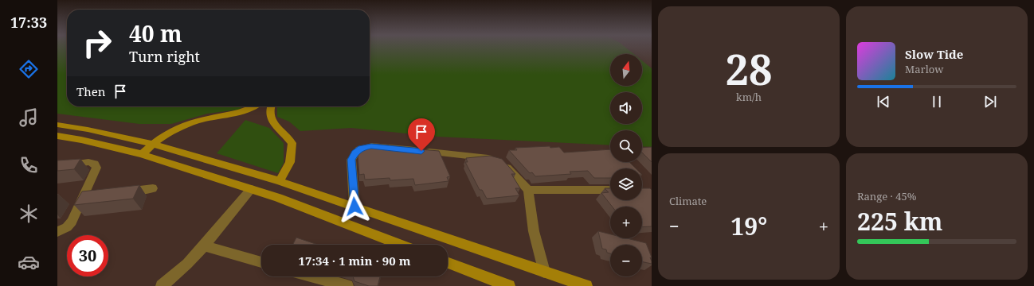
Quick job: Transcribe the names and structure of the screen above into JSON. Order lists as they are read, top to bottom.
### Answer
{
  "north": "top",
  "page": {
    "tabs": "17:33",
    "tile": [
      ["28", "km/h"],
      "Climate",
      ["Range · 45%", "225 km"]
    ],
    "turn": ["40 m", "Turn right"],
    "song": ["Slow Tide", "Marlow"],
    "map_buttons": ["+", "−"],
    "then": "Then",
    "heat": ["−", "19°", "+"],
    "limit": "30",
    "trip": "17:34 · 1 min · 90 m"
  }
}
